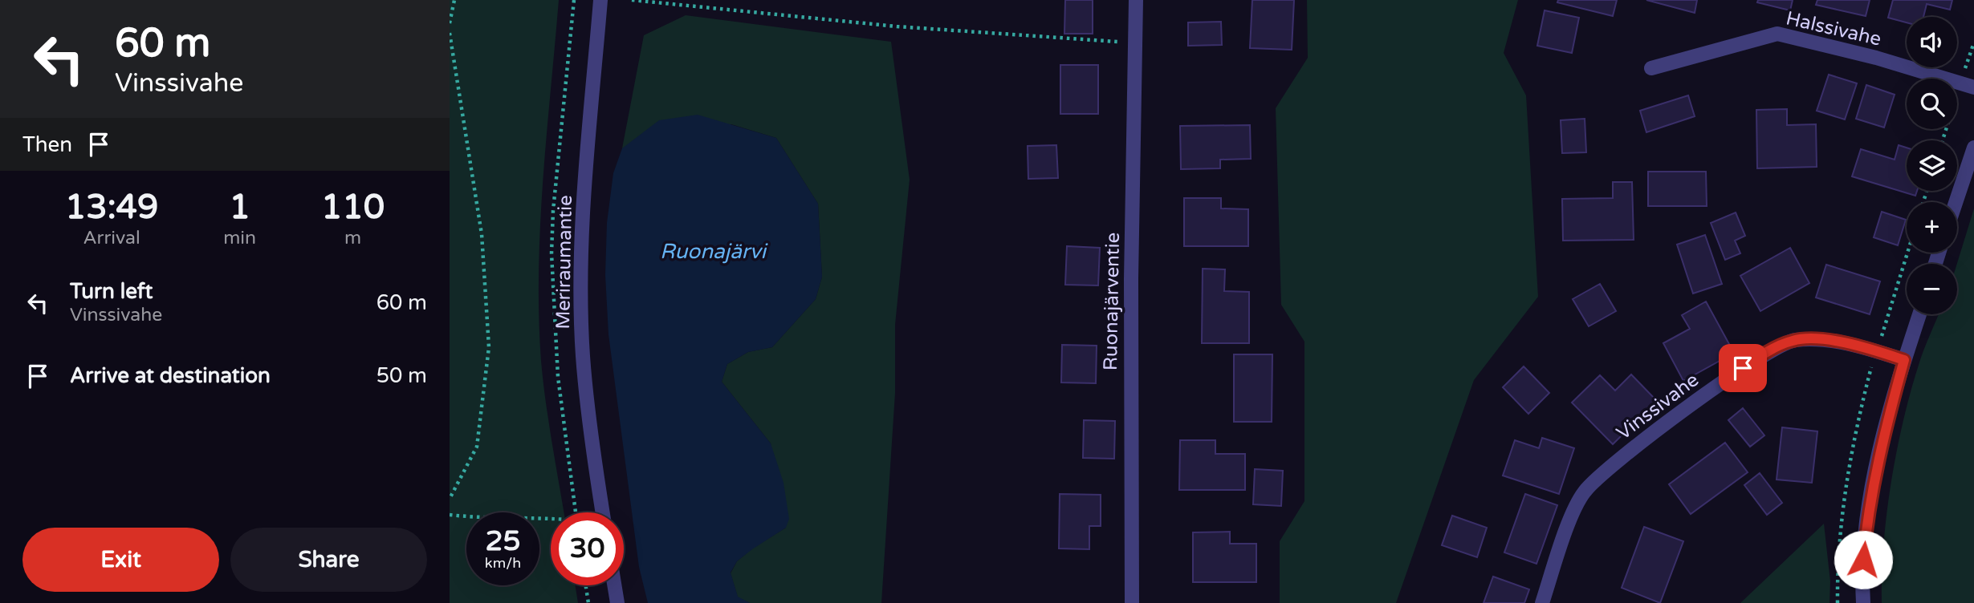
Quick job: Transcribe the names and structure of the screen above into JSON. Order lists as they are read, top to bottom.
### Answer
{
  "streets": {
    "street": [
      "Halssivahe",
      "Meriraumantie",
      "Ruonajärventie",
      "Vinssivahe"
    ]
  },
  "water": ["Ruonajärvi"],
  "page": {
    "turn": ["60 m", "Vinssivahe"],
    "map_buttons": ["+", "−"],
    "then": "Then",
    "eta": [
      "13:49",
      "Arrival",
      "1",
      "min",
      "110",
      "m"
    ],
    "list": [
      {
        "name": "Turn left",
        "note": "Vinssivahe",
        "value": "60 m"
      },
      {
        "name": "Arrive at destination",
        "value": "50 m"
      }
    ],
    "speed": "25 km/h",
    "limit": "30",
    "buttons": ["Exit", "Share"]
  }
}
